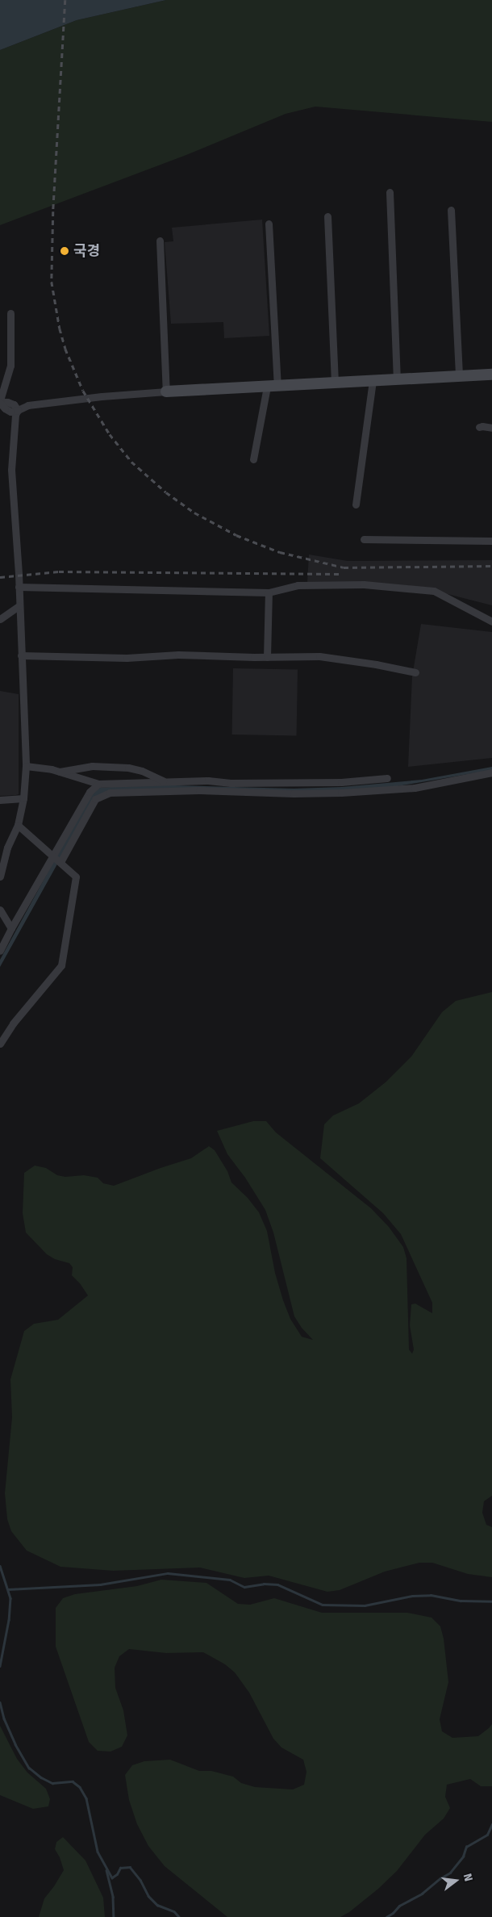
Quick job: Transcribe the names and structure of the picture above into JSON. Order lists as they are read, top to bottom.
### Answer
{
  "places": ["국경"],
  "north": "right"
}
